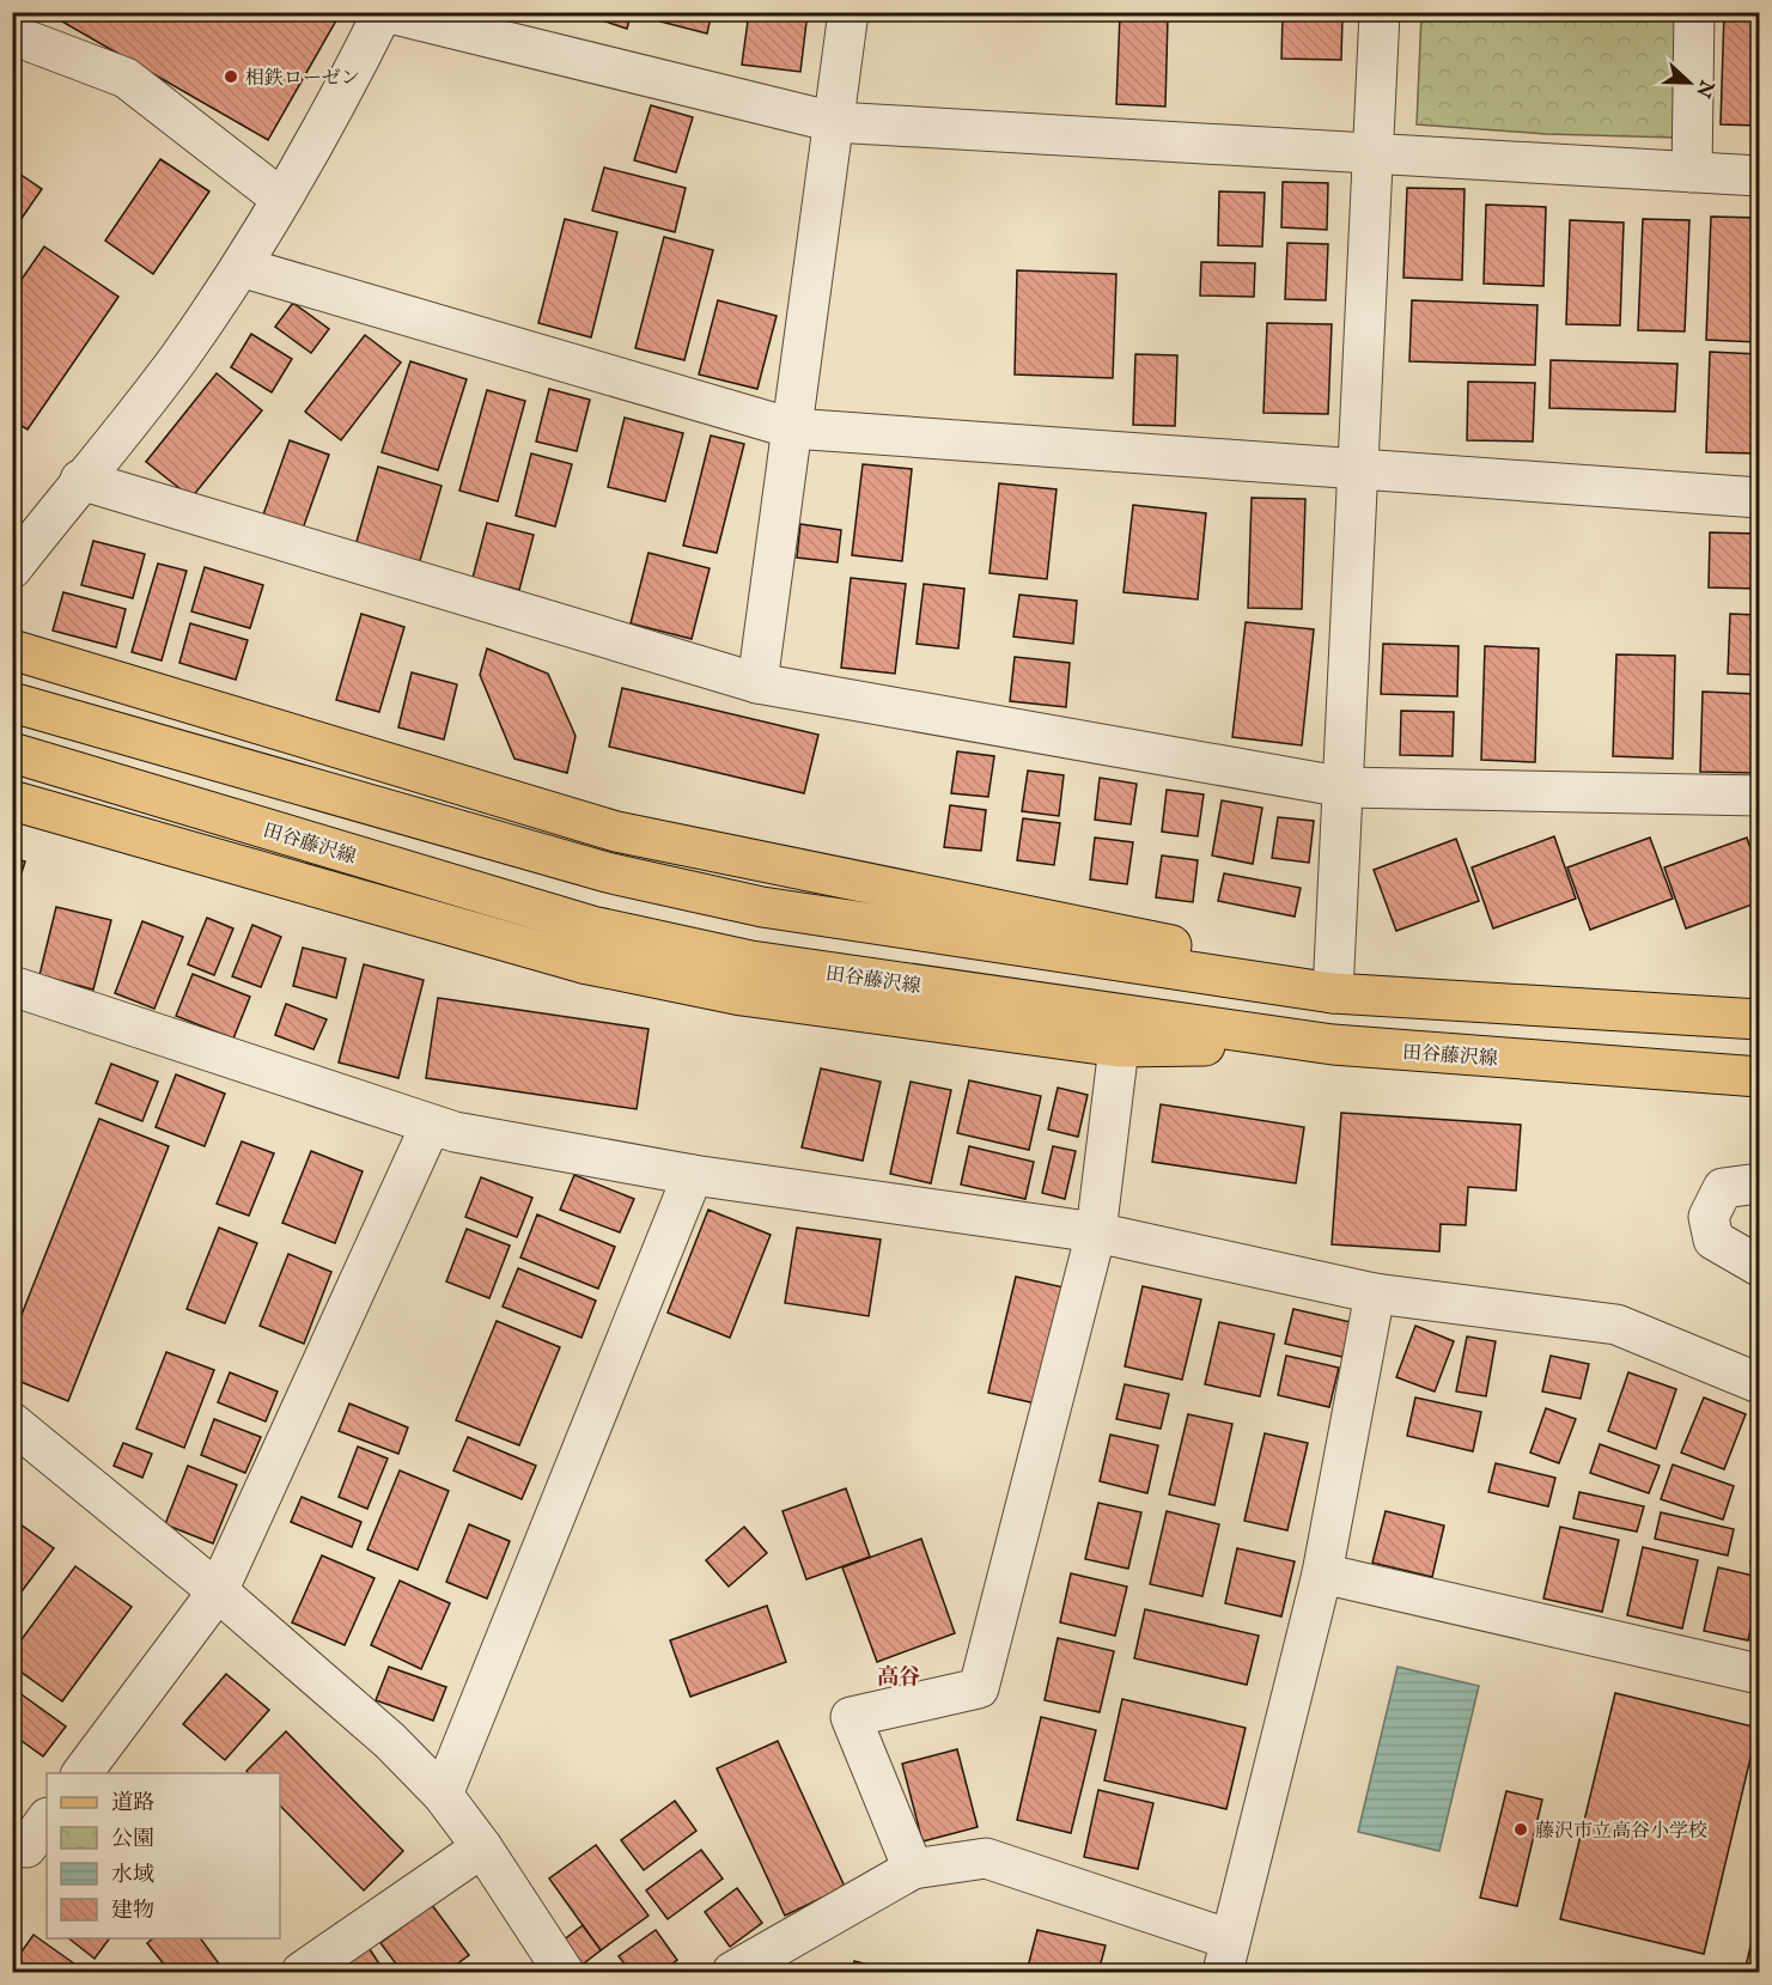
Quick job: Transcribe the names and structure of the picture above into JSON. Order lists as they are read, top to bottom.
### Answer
{
  "streets": {
    "main road": ["田谷藤沢線"]
  },
  "districts": ["高谷"],
  "places": ["相鉄ローゼン", "藤沢市立高谷小学校"],
  "legend": [
    "道路",
    "公園",
    "水域",
    "建物"
  ],
  "north": "right"
}
